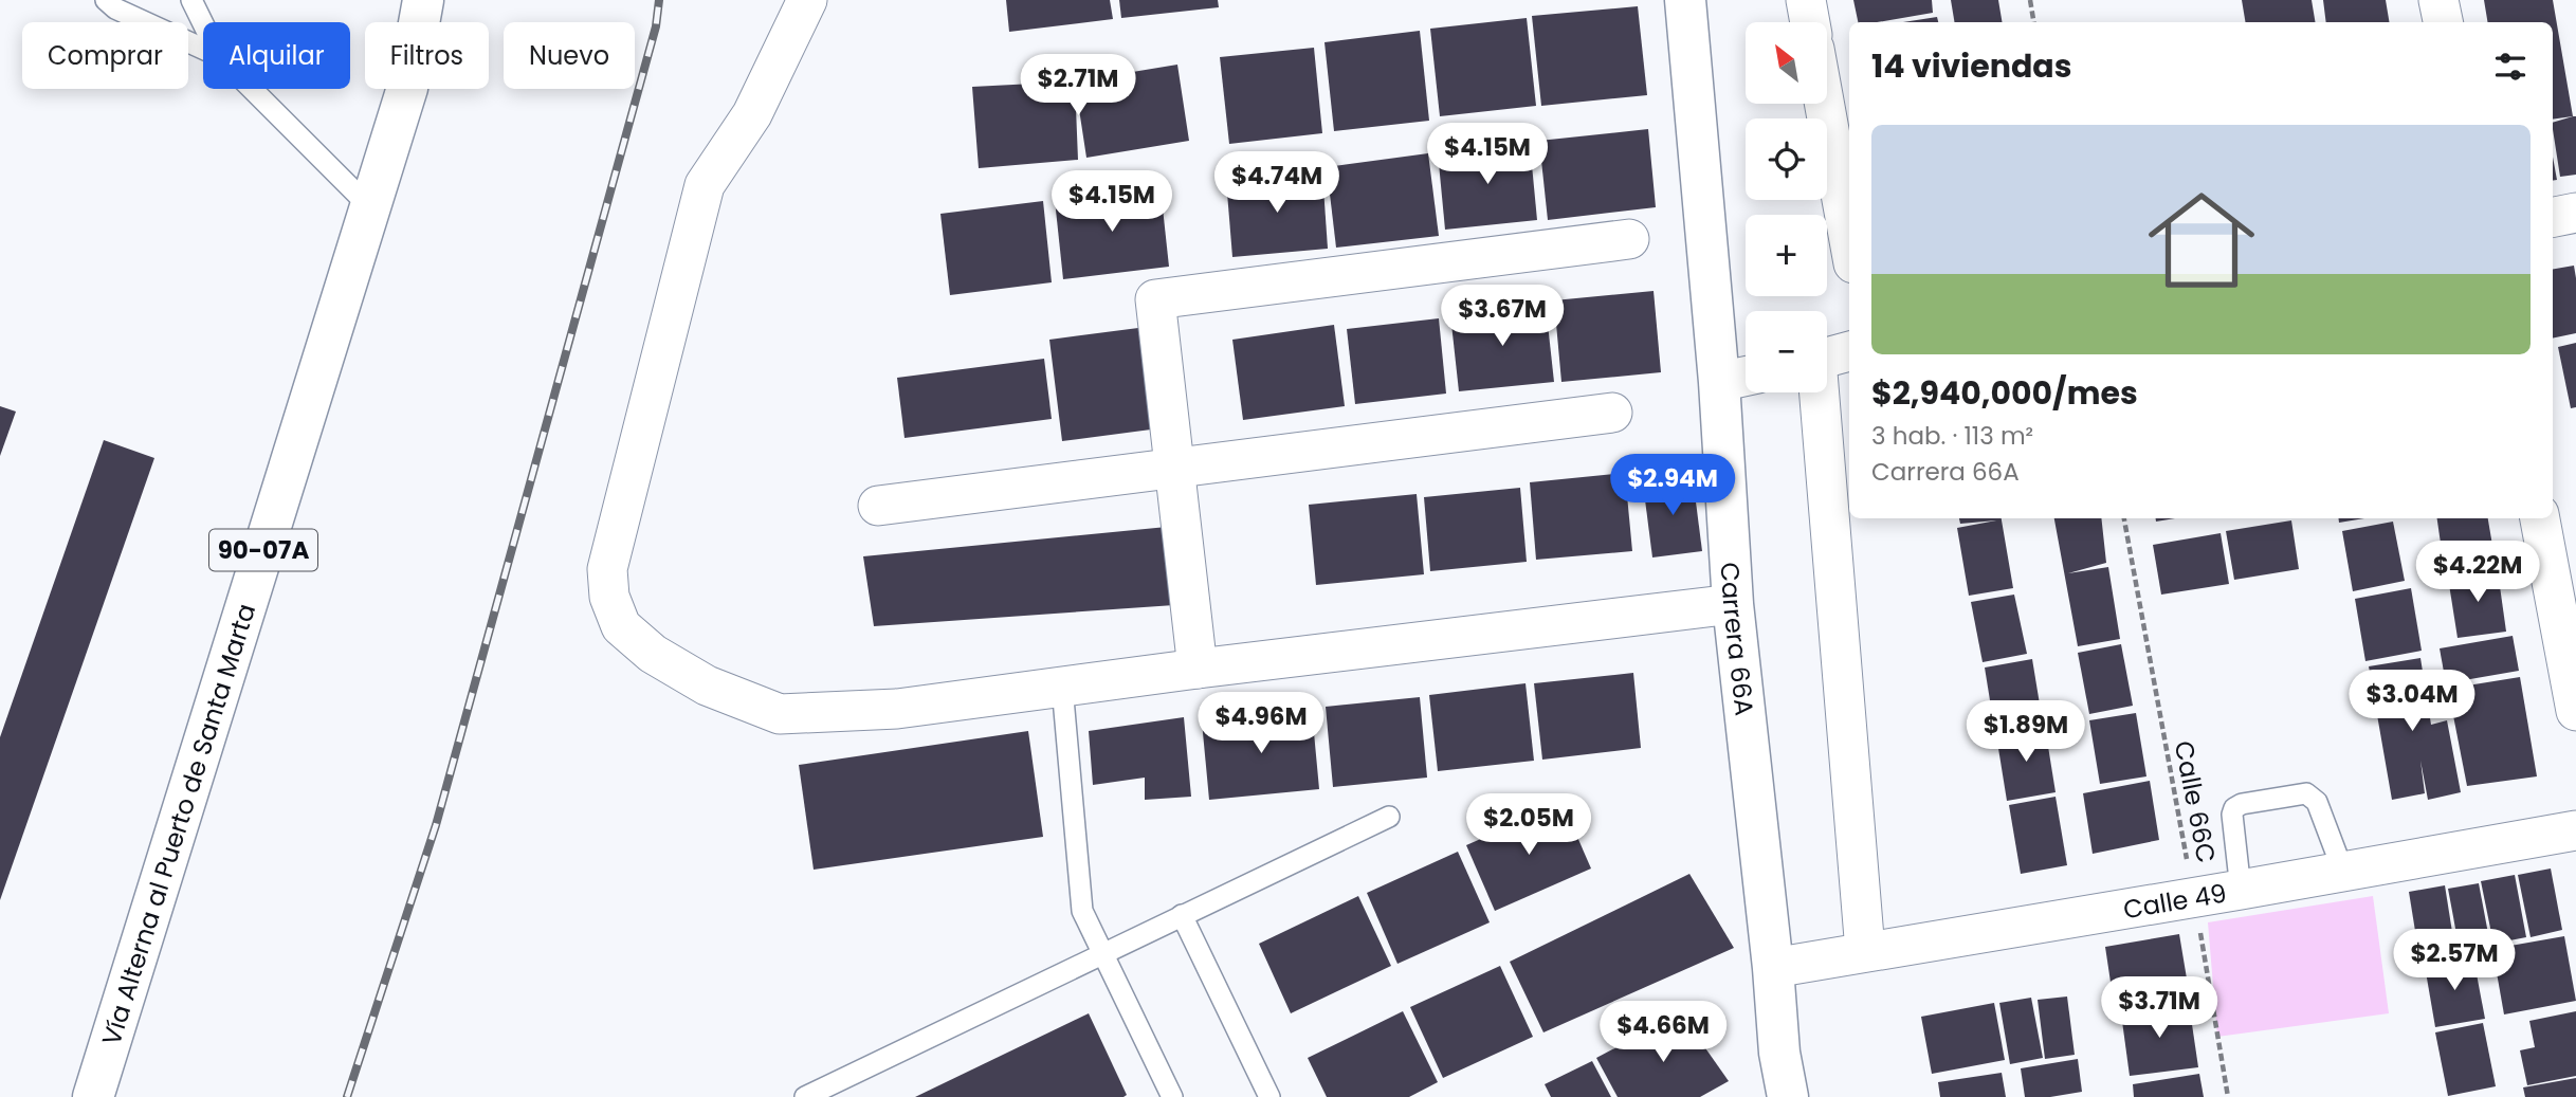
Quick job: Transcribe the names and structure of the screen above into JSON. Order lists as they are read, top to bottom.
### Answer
{
  "streets": {
    "main road": ["90-07A", "Carrera 66A", "Vía Alterna al Puerto de Santa Marta"],
    "street": ["Calle 49"],
    "path": ["Calle 66C"]
  },
  "crossings": [
    ["Carrera 66A", "Calle 49"],
    ["Calle 66C", "Calle 49"]
  ],
  "north": "top left",
  "page": {
    "map_buttons": ["+", "−"],
    "chip": [
      "Comprar",
      "Alquilar",
      "Filtros",
      "Nuevo"
    ],
    "heading": "14 viviendas",
    "price": [
      "$2.71M",
      "$4.15M",
      "$4.74M",
      "$4.15M",
      "$3.67M",
      "$2.94M",
      "$4.22M",
      "$3.04M",
      "$4.96M",
      "$1.89M",
      "$2.05M",
      "$2.57M",
      "$3.71M",
      "$4.66M"
    ],
    "list": [
      {
        "name": "$2,940,000/mes",
        "note": "3 hab. · 113 m² · Carrera 66A"
      }
    ]
  }
}
